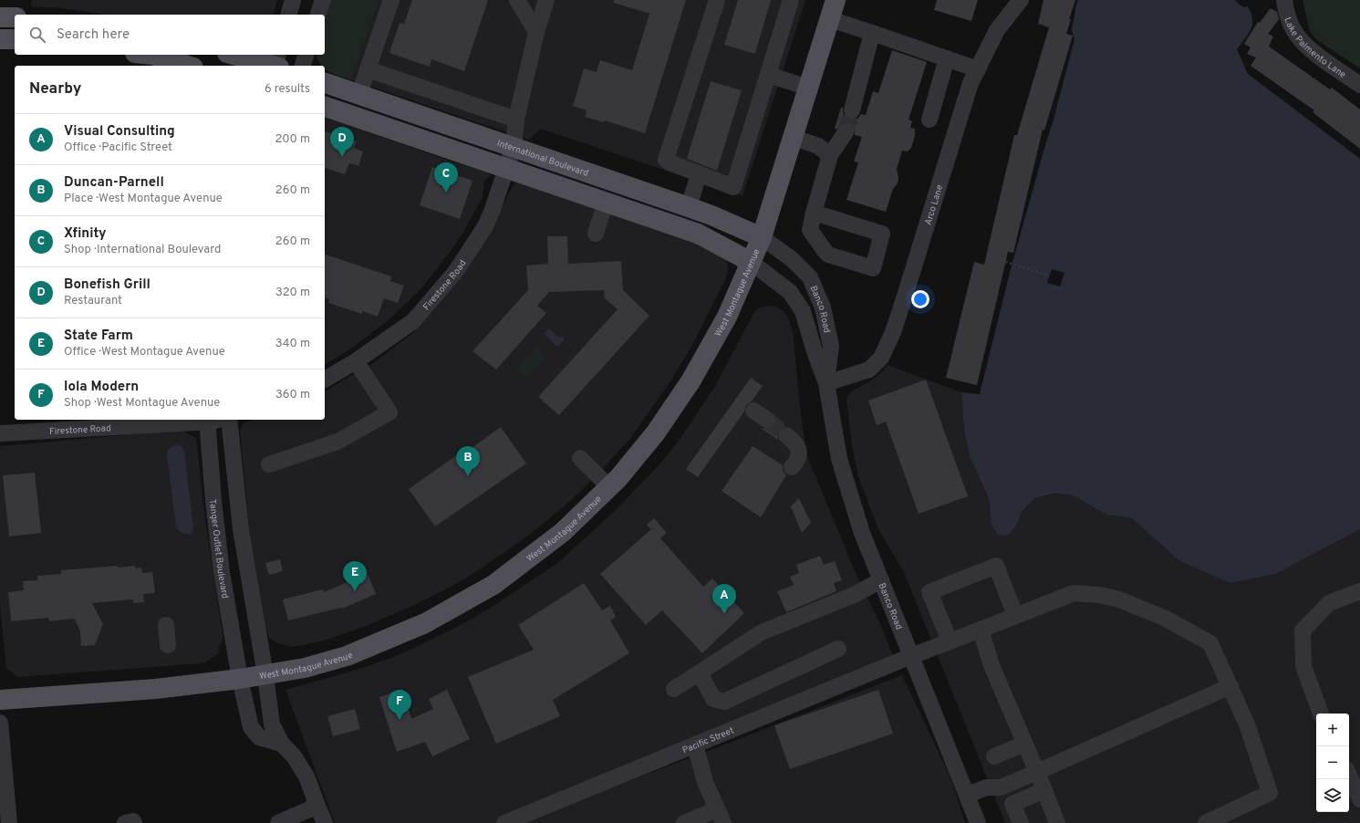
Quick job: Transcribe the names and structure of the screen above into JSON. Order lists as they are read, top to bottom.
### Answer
{
  "streets": {
    "main road": ["International Boulevard", "West Montague Avenue"],
    "street": [
      "Lake Palmento Lane",
      "Arco Lane",
      "Firestone Road",
      "Banco Road",
      "Tanger Outlet Boulevard",
      "Pacific Street"
    ]
  },
  "crossings": [
    ["International Boulevard", "Firestone Road"],
    ["International Boulevard", "West Montague Avenue"],
    ["International Boulevard", "Banco Road"],
    ["Arco Lane", "Banco Road"],
    ["Firestone Road", "Tanger Outlet Boulevard"],
    ["West Montague Avenue", "Banco Road"],
    ["West Montague Avenue", "Tanger Outlet Boulevard"],
    ["Banco Road", "Pacific Street"]
  ],
  "page": {
    "search": "Search here",
    "heading": ["Nearby", "6 results"],
    "list": [
      {
        "mark": "A",
        "name": "Visual Consulting",
        "note": "Office · Pacific Street",
        "value": "200 m"
      },
      {
        "mark": "B",
        "name": "Duncan-Parnell",
        "note": "Place · West Montague Avenue",
        "value": "260 m"
      },
      {
        "mark": "C",
        "name": "Xfinity",
        "note": "Shop · International Boulevard",
        "value": "260 m"
      },
      {
        "mark": "D",
        "name": "Bonefish Grill",
        "note": "Restaurant",
        "value": "320 m"
      },
      {
        "mark": "E",
        "name": "State Farm",
        "note": "Office · West Montague Avenue",
        "value": "340 m"
      },
      {
        "mark": "F",
        "name": "Iola Modern",
        "note": "Shop · West Montague Avenue",
        "value": "360 m"
      }
    ],
    "pins": [
      "D",
      "C",
      "B",
      "E",
      "A",
      "F"
    ],
    "map_buttons": ["+", "−"]
  }
}
